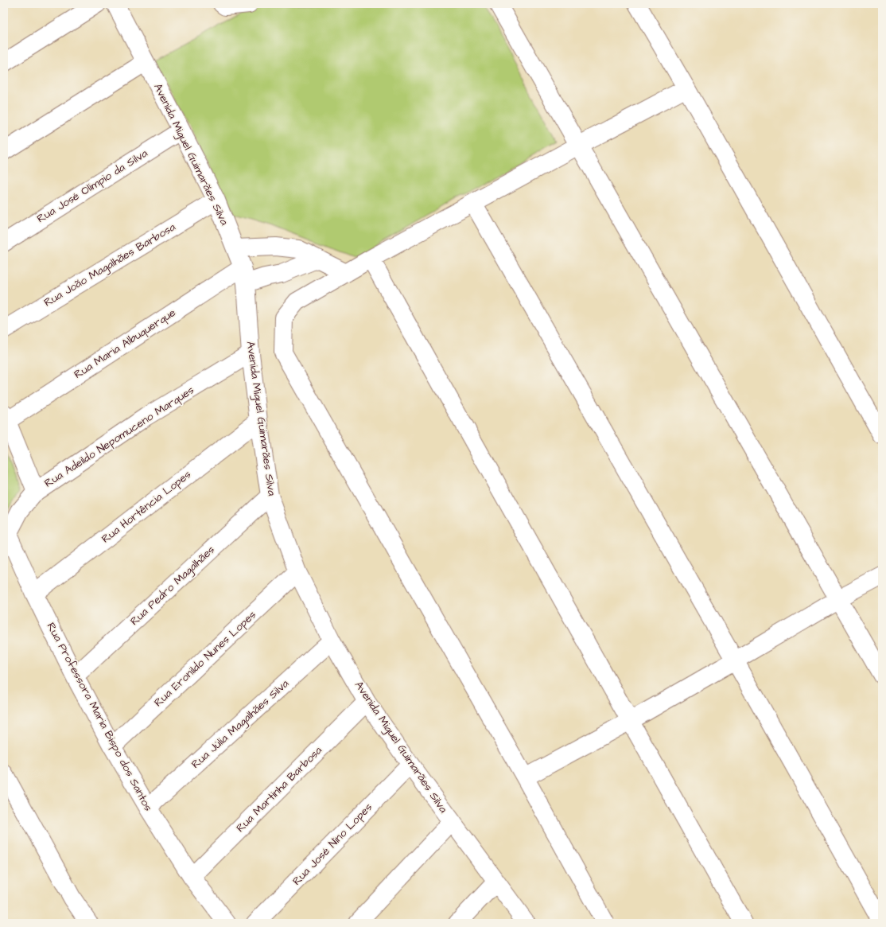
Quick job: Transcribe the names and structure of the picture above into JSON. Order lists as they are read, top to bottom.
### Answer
{
  "streets": {
    "street": [
      "Avenida Miguel Guimarães Silva",
      "Rua José Olímpio da Silva",
      "Rua João Magalhães Barbosa",
      "Rua Maria Albuquerque",
      "Rua Adeildo Nepomuceno Marques",
      "Rua Hortência Lopes",
      "Rua Pedro Magalhães",
      "Rua Eronildo Nunes Lopes",
      "Rua Professora Maria Bispo dos Santos",
      "Rua Júlia Magalhães Silva",
      "Rua Martinha Barbosa",
      "Rua José Nino Lopes"
    ]
  },
  "crossings": [
    ["Avenida Miguel Guimarães Silva", "Rua José Olímpio da Silva"],
    ["Avenida Miguel Guimarães Silva", "Rua João Magalhães Barbosa"],
    ["Avenida Miguel Guimarães Silva", "Rua Maria Albuquerque"],
    ["Avenida Miguel Guimarães Silva", "Rua Adeildo Nepomuceno Marques"],
    ["Avenida Miguel Guimarães Silva", "Rua Hortência Lopes"],
    ["Avenida Miguel Guimarães Silva", "Rua Pedro Magalhães"],
    ["Avenida Miguel Guimarães Silva", "Rua Eronildo Nunes Lopes"],
    ["Avenida Miguel Guimarães Silva", "Rua Júlia Magalhães Silva"],
    ["Avenida Miguel Guimarães Silva", "Rua Martinha Barbosa"],
    ["Avenida Miguel Guimarães Silva", "Rua José Nino Lopes"],
    ["Rua Adeildo Nepomuceno Marques", "Rua Professora Maria Bispo dos Santos"],
    ["Rua Hortência Lopes", "Rua Professora Maria Bispo dos Santos"],
    ["Rua Pedro Magalhães", "Rua Professora Maria Bispo dos Santos"],
    ["Rua Eronildo Nunes Lopes", "Rua Professora Maria Bispo dos Santos"],
    ["Rua Professora Maria Bispo dos Santos", "Rua Júlia Magalhães Silva"],
    ["Rua Professora Maria Bispo dos Santos", "Rua Martinha Barbosa"]
  ]
}
